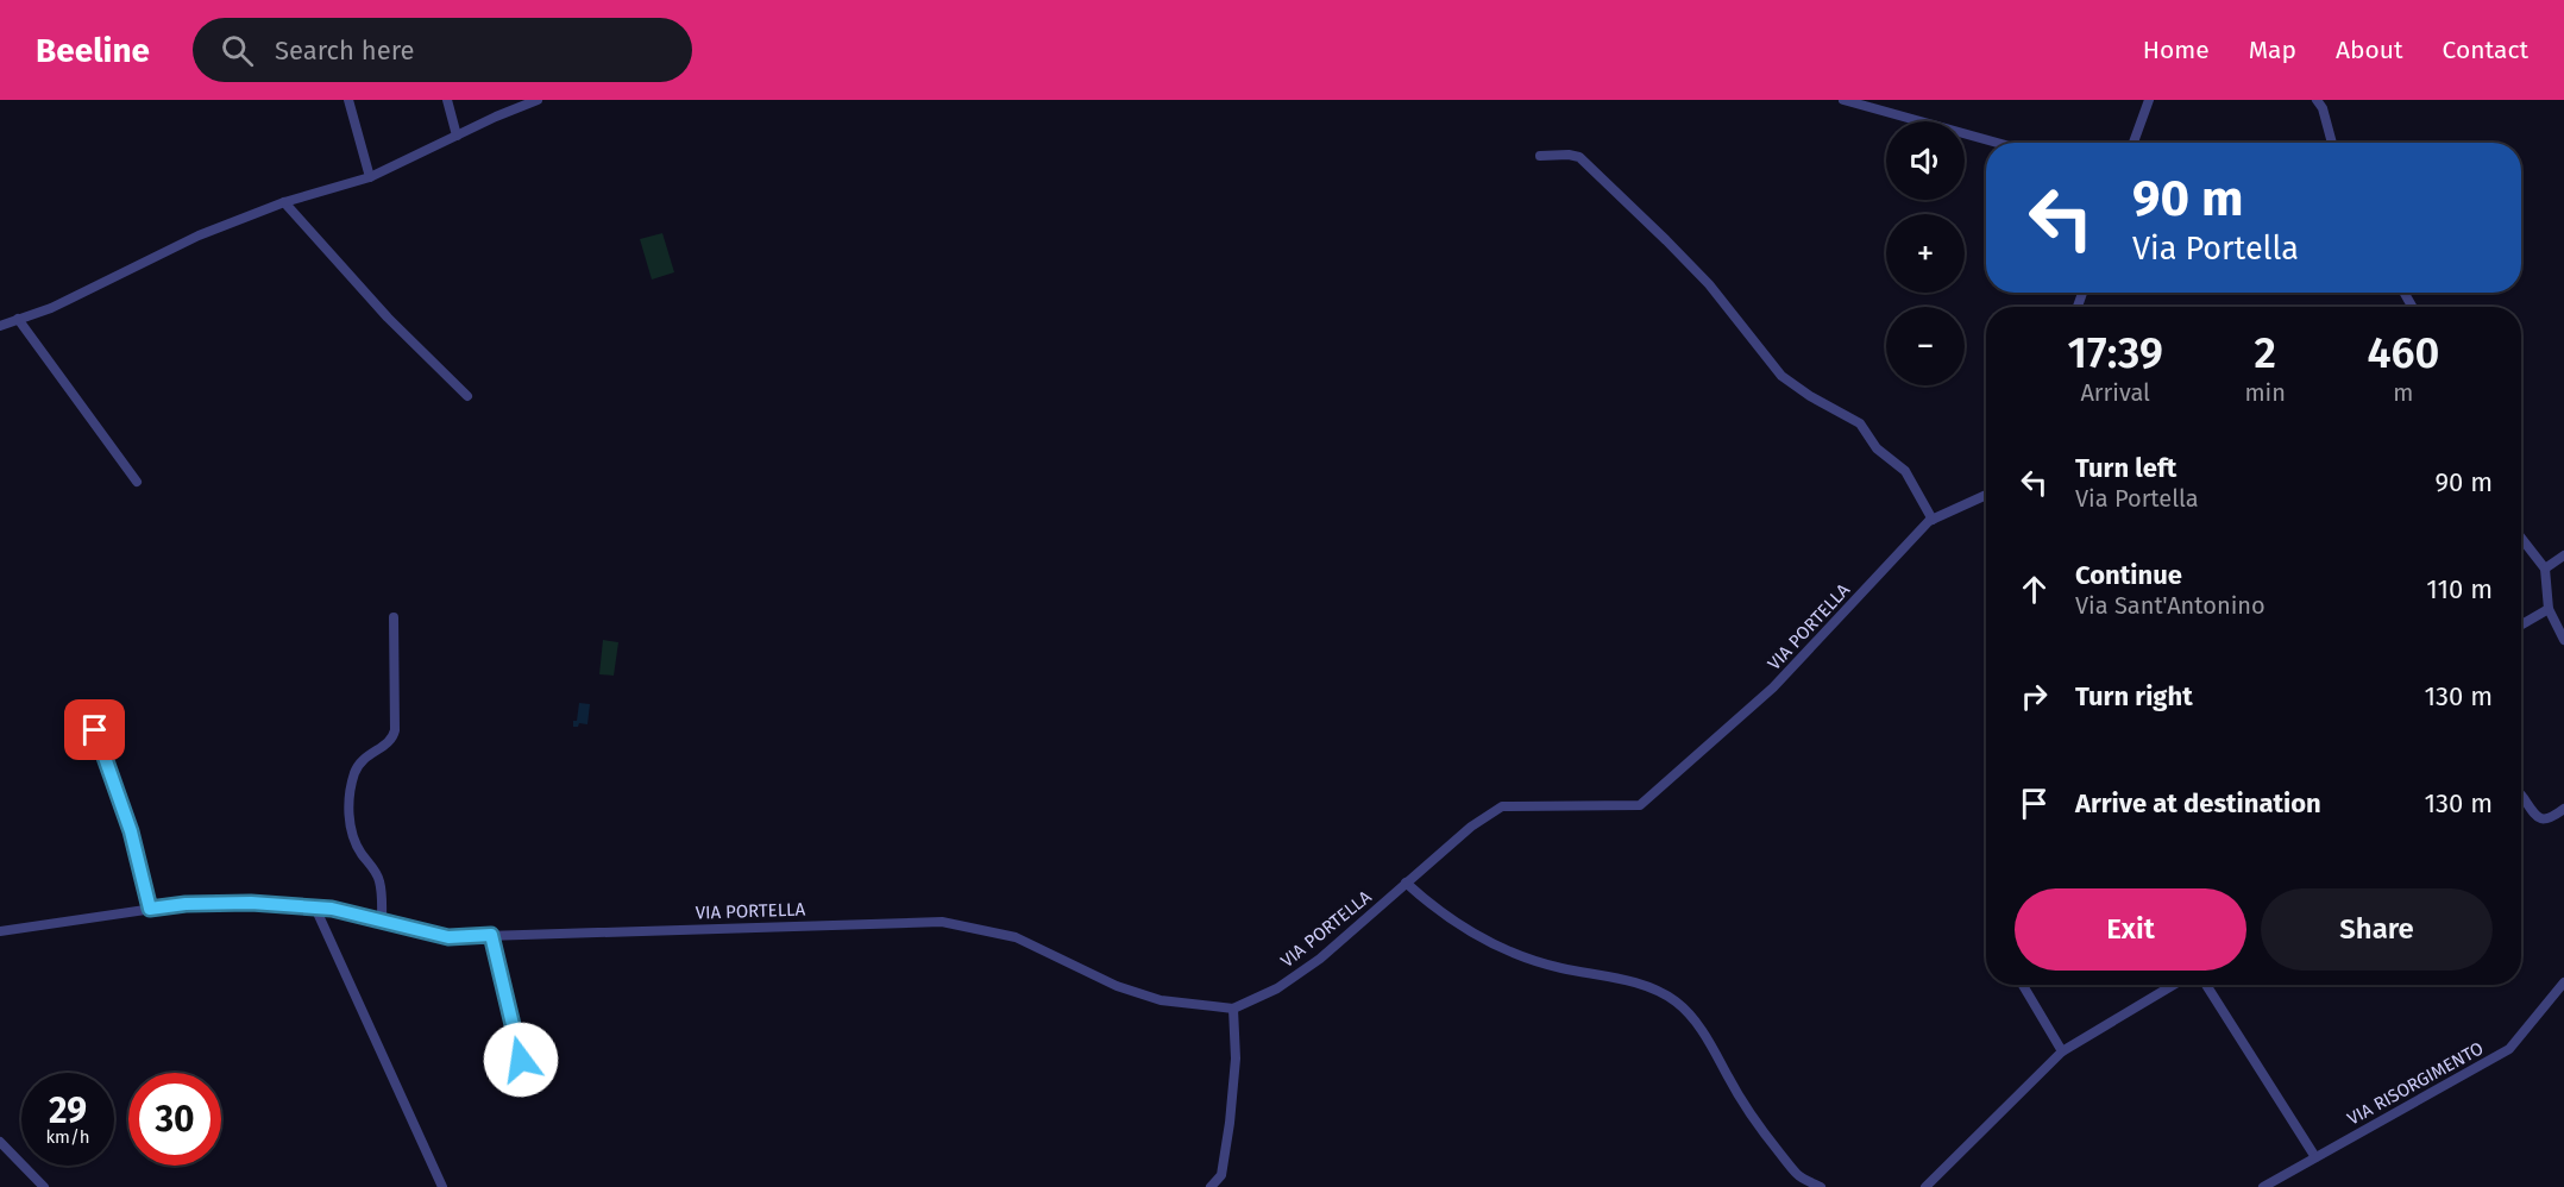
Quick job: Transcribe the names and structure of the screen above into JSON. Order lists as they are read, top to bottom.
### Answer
{
  "streets": {
    "street": ["VIA PORTELLA", "VIA RISORGIMENTO"]
  },
  "page": {
    "header": "Beeline",
    "search": "Search here",
    "nav": [
      "Home",
      "Map",
      "About",
      "Contact"
    ],
    "map_buttons": ["+", "−"],
    "turn": ["90 m", "Via Portella"],
    "eta": [
      "17:39",
      "Arrival",
      "2",
      "min",
      "460",
      "m"
    ],
    "list": [
      {
        "name": "Turn left",
        "note": "Via Portella",
        "value": "90 m"
      },
      {
        "name": "Continue",
        "note": "Via Sant'Antonino",
        "value": "110 m"
      },
      {
        "name": "Turn right",
        "value": "130 m"
      },
      {
        "name": "Arrive at destination",
        "value": "130 m"
      }
    ],
    "buttons": ["Exit", "Share"],
    "speed": "29 km/h",
    "limit": "30"
  }
}
